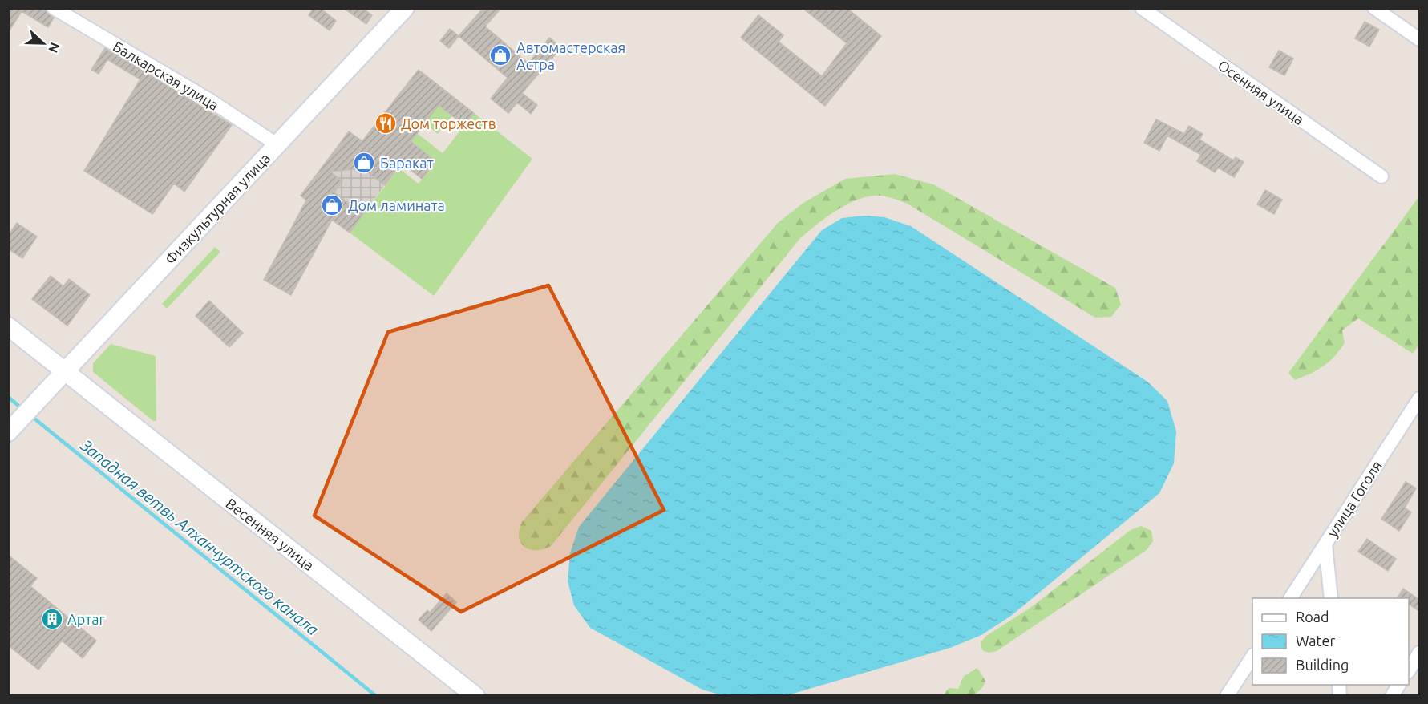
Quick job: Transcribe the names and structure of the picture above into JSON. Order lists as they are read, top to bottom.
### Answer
{
  "streets": {
    "street": [
      "Балкарская улица",
      "Осенняя улица",
      "Физкультурная улица",
      "улица Гоголя",
      "Весенняя улица"
    ]
  },
  "crossings": [
    ["Балкарская улица", "Физкультурная улица"],
    ["Физкультурная улица", "Весенняя улица"]
  ],
  "water": ["Западная ветвь Алханчуртского канала"],
  "places": {
    "shop": ["Автомастерская Астра", "Баракат", "Дом ламината"],
    "restaurant": ["Дом торжеств"],
    "building": ["Артаг"]
  },
  "legend": ["Road", "Water", "Building"],
  "north": "right"
}
